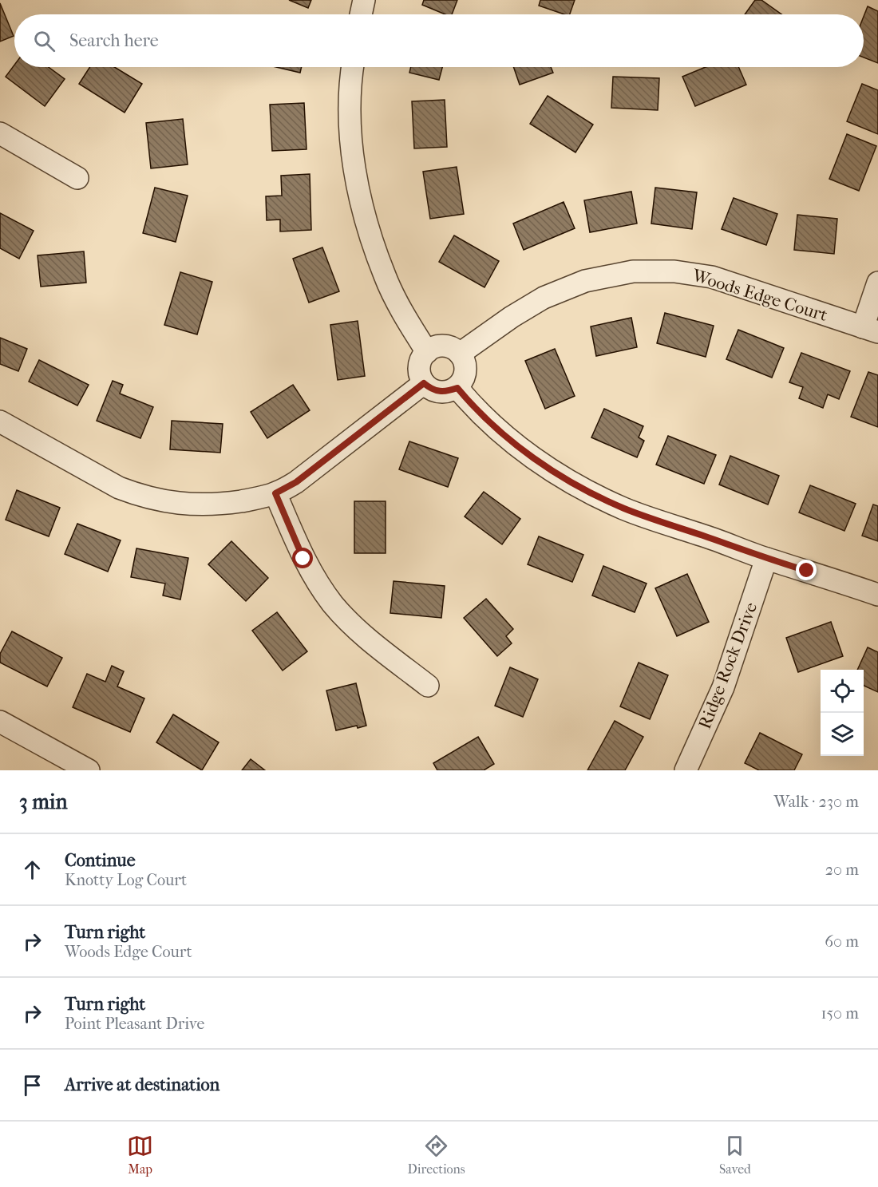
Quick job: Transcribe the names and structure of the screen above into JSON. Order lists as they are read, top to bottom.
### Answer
{
  "streets": {
    "street": ["Woods Edge Court", "Ridge Rock Drive"]
  },
  "page": {
    "search": "Search here",
    "heading": ["3 min", "Walk · 230 m"],
    "list": [
      ["Continue", "Knotty Log Court", "20 m"],
      ["Turn right", "Woods Edge Court", "60 m"],
      ["Turn right", "Point Pleasant Drive", "150 m"],
      "Arrive at destination"
    ],
    "nav": ["Map", "Directions", "Saved"]
  }
}
